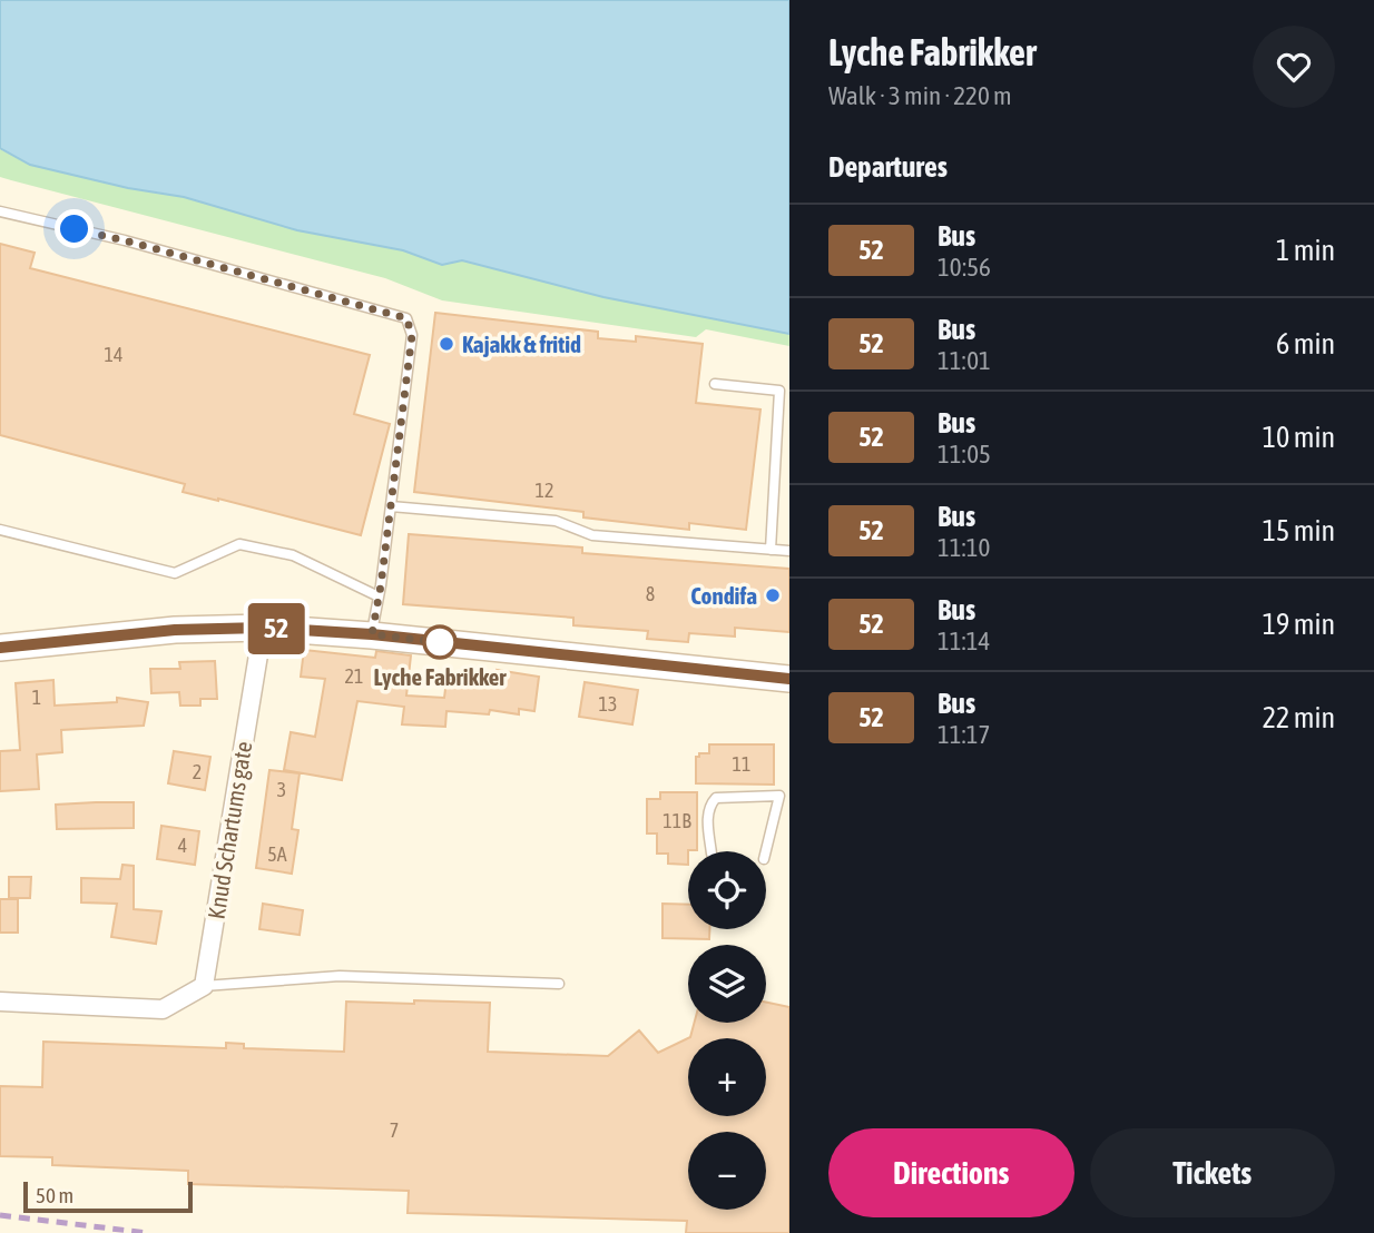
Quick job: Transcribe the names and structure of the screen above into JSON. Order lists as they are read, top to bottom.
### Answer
{
  "streets": {
    "street": ["Knud Schartums gate"]
  },
  "places": ["Kajakk & fritid", "Condifa", "Lyche Fabrikker"],
  "lines": ["bus line 52"],
  "house_numbers": [
    "14",
    "12",
    "8",
    "21",
    "1",
    "13",
    "11",
    "2",
    "3",
    "11B",
    "4",
    "5A",
    "7"
  ],
  "scale_bar": "50 m",
  "page": {
    "on_map": "52",
    "heading": [
      ["Lyche Fabrikker", "Walk · 3 min · 220 m"],
      "Departures"
    ],
    "list": [
      {
        "mark": "52",
        "name": "Bus",
        "note": "10:56",
        "value": "1 min"
      },
      {
        "mark": "52",
        "name": "Bus",
        "note": "11:01",
        "value": "6 min"
      },
      {
        "mark": "52",
        "name": "Bus",
        "note": "11:05",
        "value": "10 min"
      },
      {
        "mark": "52",
        "name": "Bus",
        "note": "11:10",
        "value": "15 min"
      },
      {
        "mark": "52",
        "name": "Bus",
        "note": "11:14",
        "value": "19 min"
      },
      {
        "mark": "52",
        "name": "Bus",
        "note": "11:17",
        "value": "22 min"
      }
    ],
    "map_buttons": ["+", "−"],
    "buttons": ["Directions", "Tickets"],
    "scale": "50 m"
  }
}
